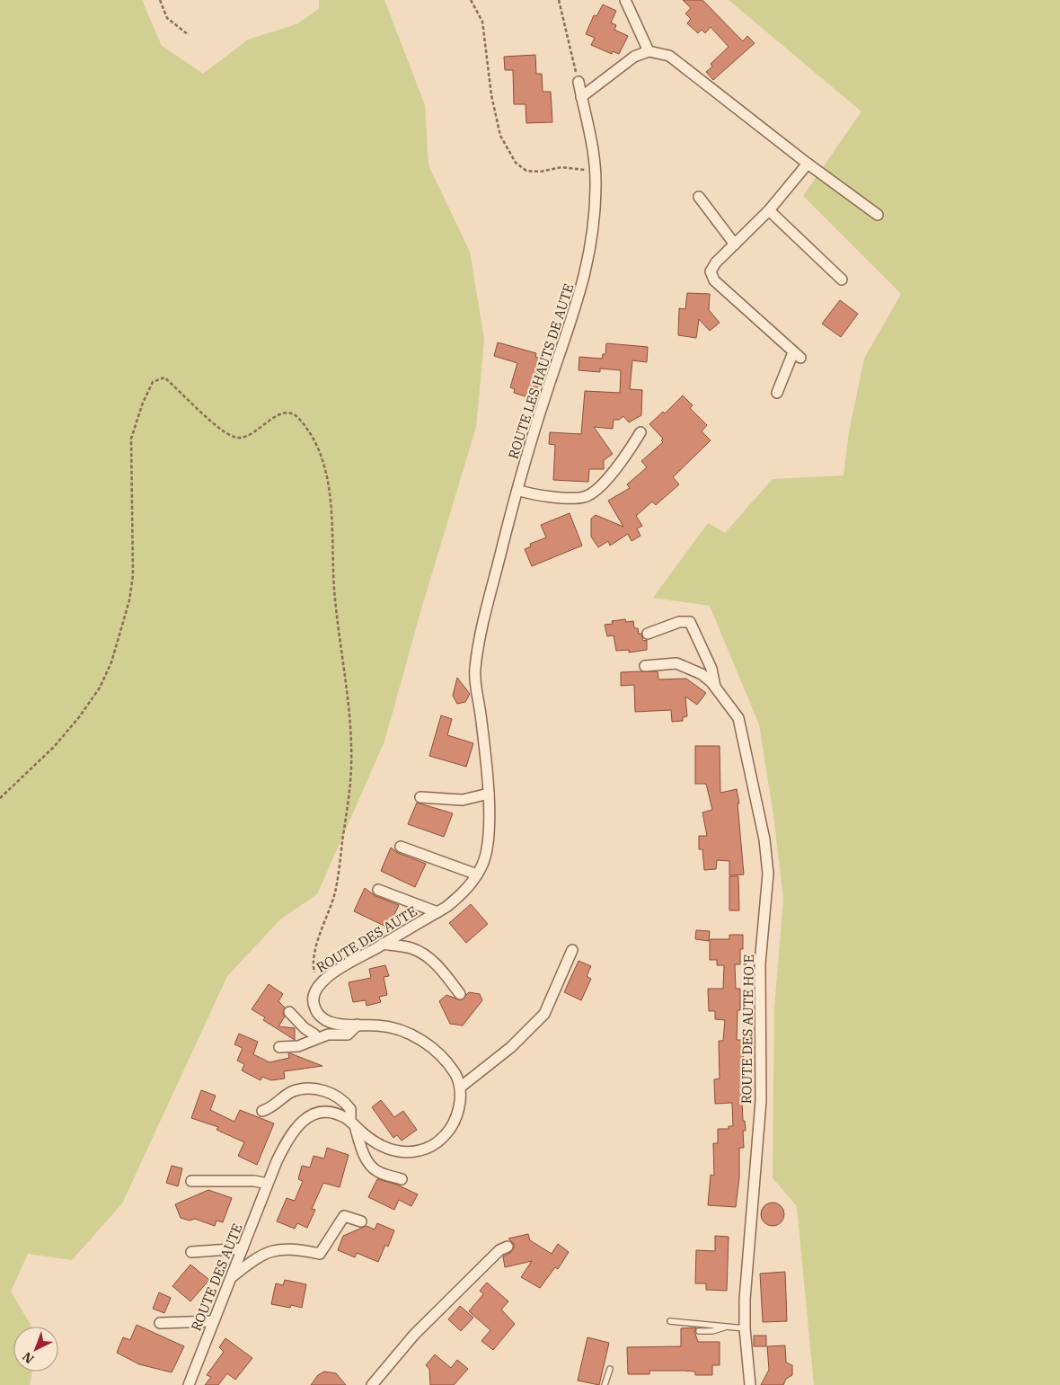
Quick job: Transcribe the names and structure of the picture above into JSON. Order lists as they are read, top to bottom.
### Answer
{
  "streets": {
    "street": ["ROUTE LES HAUTS DE AUTE", "ROUTE DES AUTE", "ROUTE DES AUTE HO'E"]
  },
  "crossings": [
    ["ROUTE LES HAUTS DE AUTE", "ROUTE DES AUTE"]
  ],
  "north": "bottom left"
}
